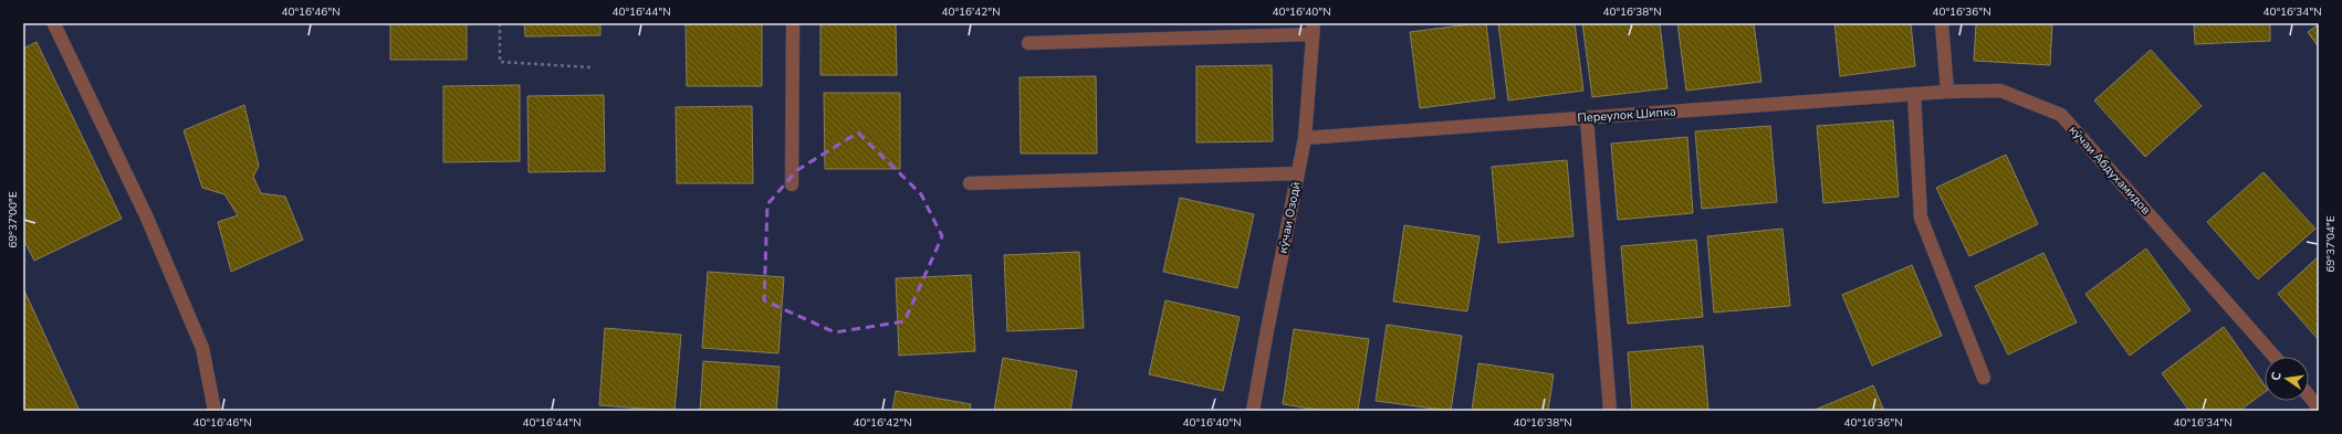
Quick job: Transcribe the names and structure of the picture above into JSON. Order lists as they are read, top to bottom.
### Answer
{
  "streets": {
    "street": ["Переулок Шипка", "кӯчаи Абдухамидов", "кӯчаи Озодӣ"]
  },
  "crossings": [
    ["Переулок Шипка", "кӯчаи Абдухамидов"],
    ["Переулок Шипка", "кӯчаи Озодӣ"]
  ],
  "north": "left",
  "coordinates": [
    "40°16'46\"N",
    "40°16'44\"N",
    "40°16'42\"N",
    "40°16'40\"N",
    "40°16'38\"N",
    "40°16'36\"N",
    "40°16'34\"N",
    "69°37'00\"E",
    "69°37'04\"E"
  ]
}
